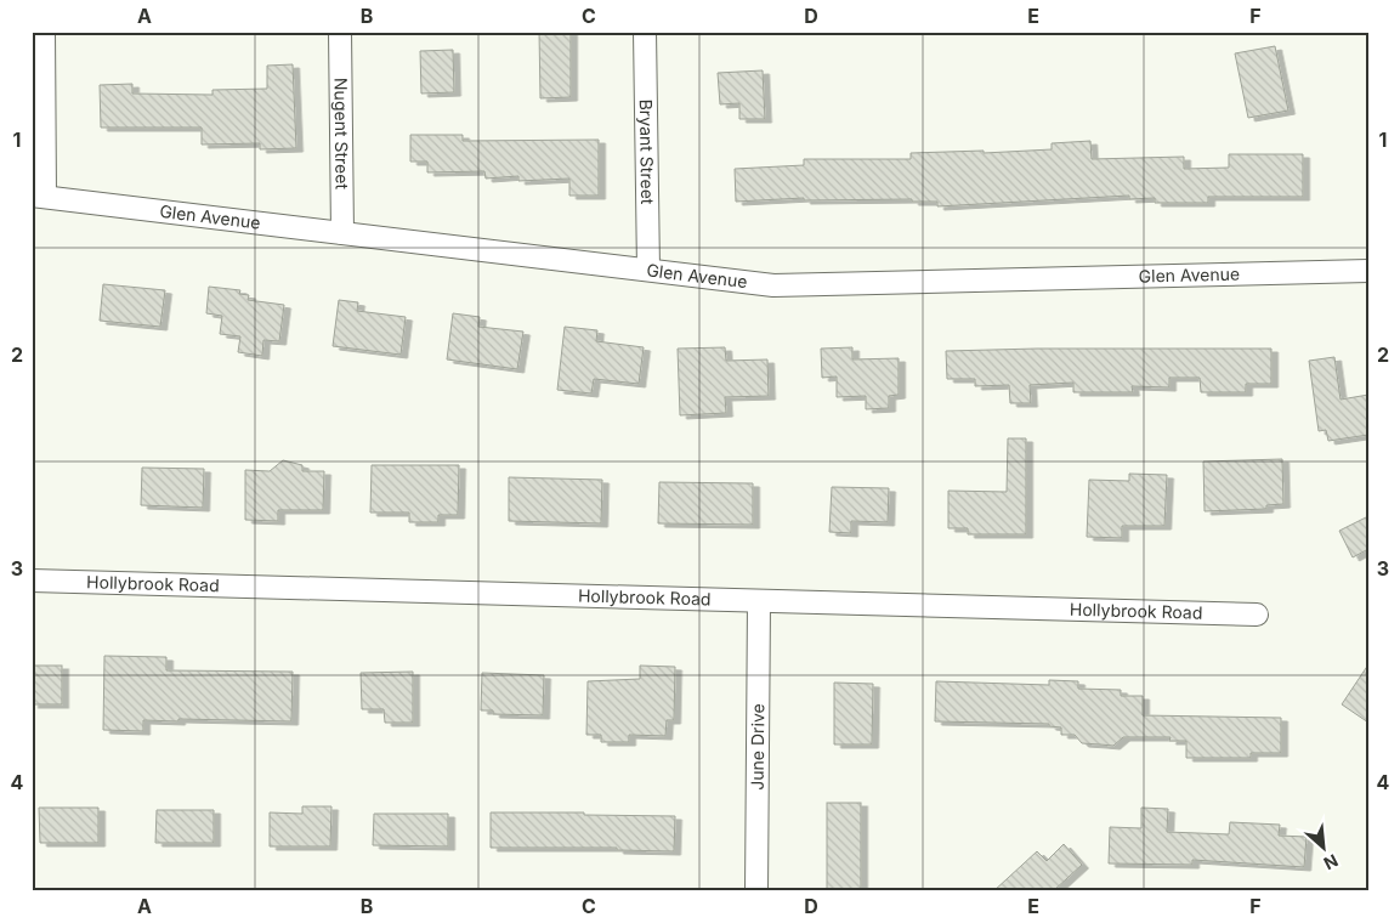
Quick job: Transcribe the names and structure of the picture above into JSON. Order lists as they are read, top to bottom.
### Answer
{
  "streets": {
    "street": [
      "Nugent Street",
      "Bryant Street",
      "Glen Avenue",
      "Hollybrook Road",
      "June Drive"
    ]
  },
  "crossings": [
    ["Nugent Street", "Glen Avenue"],
    ["Bryant Street", "Glen Avenue"],
    ["Hollybrook Road", "June Drive"]
  ],
  "north": "bottom right",
  "grid": {
    "columns": [
      "A",
      "B",
      "C",
      "D",
      "E",
      "F"
    ],
    "rows": [
      "1",
      "2",
      "3",
      "4"
    ]
  }
}
